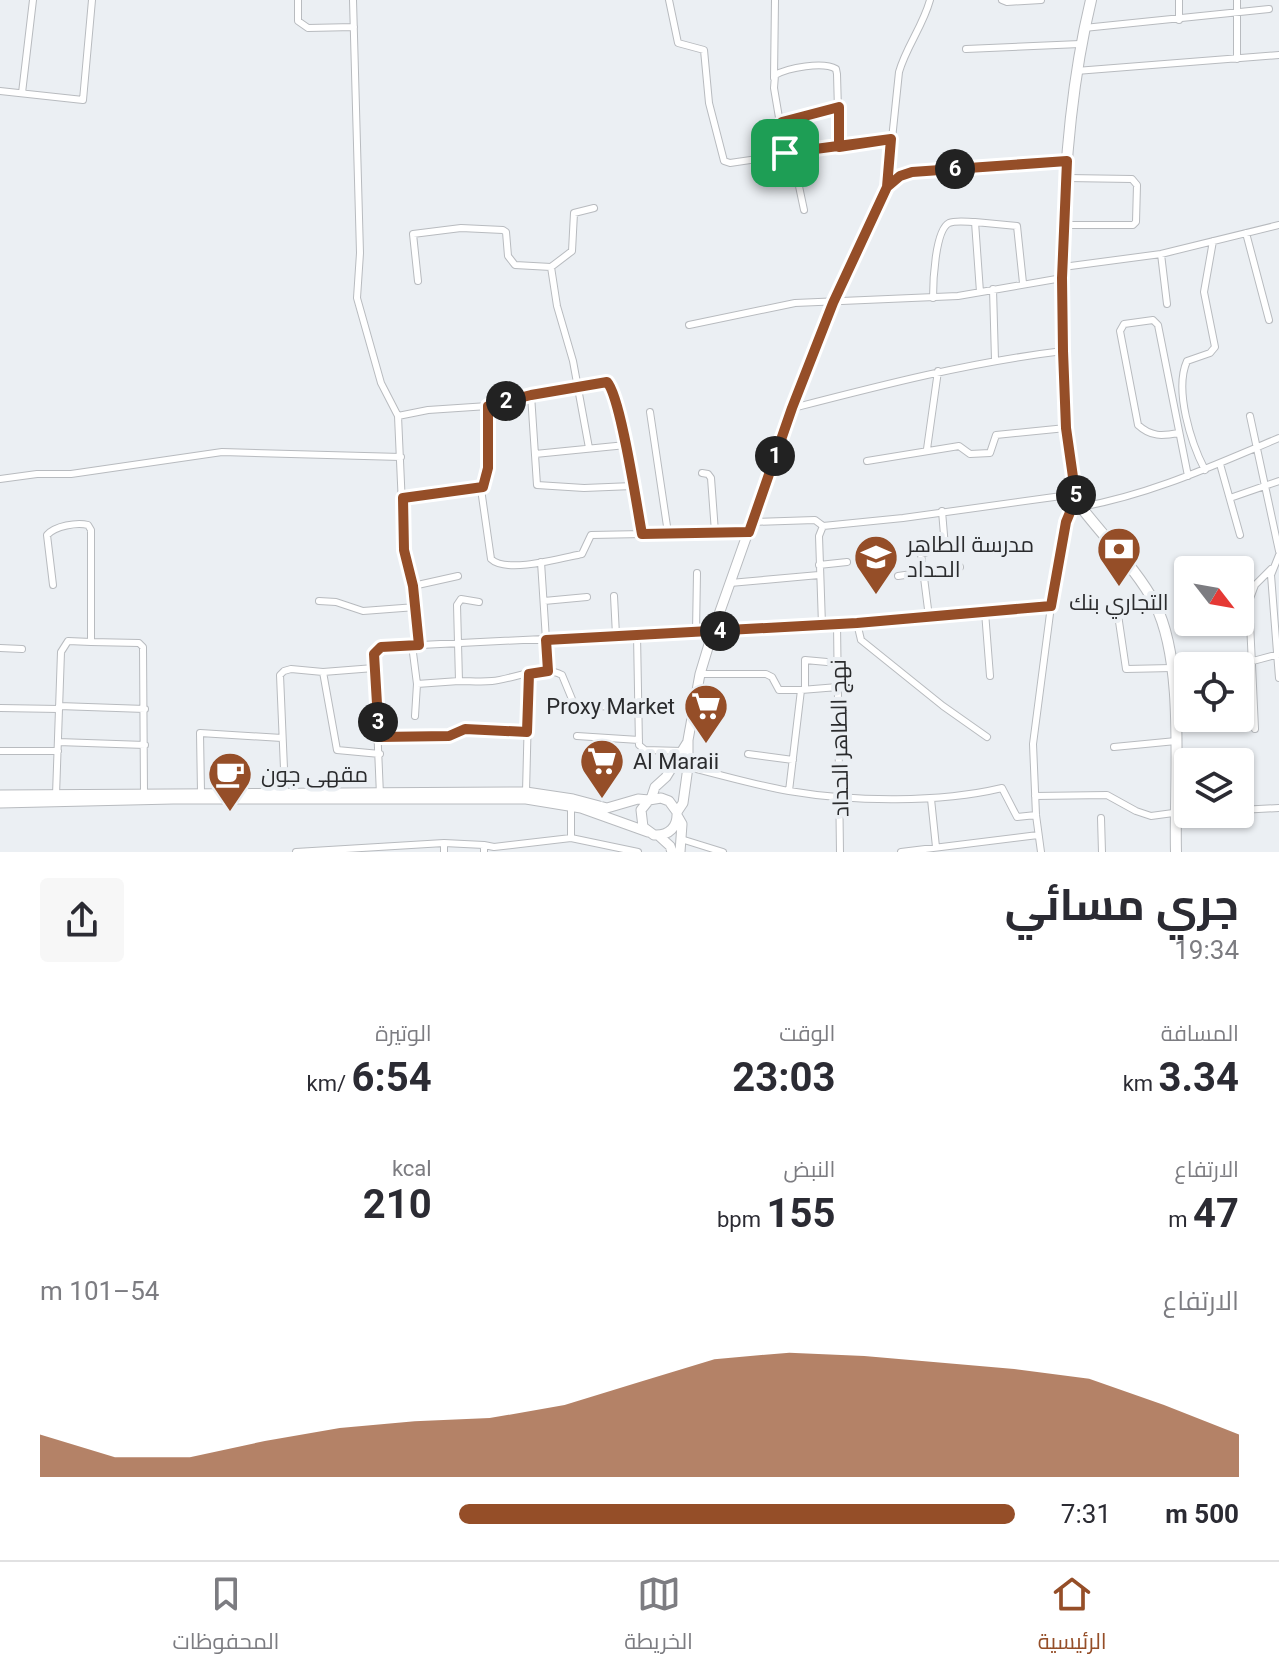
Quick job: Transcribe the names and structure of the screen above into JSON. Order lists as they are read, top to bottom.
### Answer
{
  "streets": {
    "street": ["نهج الطاهر الحداد"]
  },
  "places": {
    "bank": ["التجاري بنك"],
    "school or university": ["مدرسة الطاهر الحداد"],
    "supermarket": ["Proxy Market", "Al Maraii"],
    "cafe": ["مقهى جون"]
  },
  "north": "bottom right",
  "page": {
    "pins": [
      "6",
      "2",
      "1",
      "5",
      "4",
      "3"
    ],
    "heading": ["جري مسائي", "19:34"],
    "stats": [
      ["المسافة", "3.34 km"],
      ["الوقت", "23:03"],
      ["الوتيرة", "6:54 /km"],
      ["الارتفاع", "47 m"],
      ["النبض", "155 bpm"],
      ["kcal", "210"]
    ],
    "chart": ["الارتفاع", "54–101 m"],
    "list": [
      {
        "name": "500 m",
        "note": "7:31"
      }
    ],
    "tabs": ["الرئيسية", "الخريطة", "المحفوظات"]
  }
}
